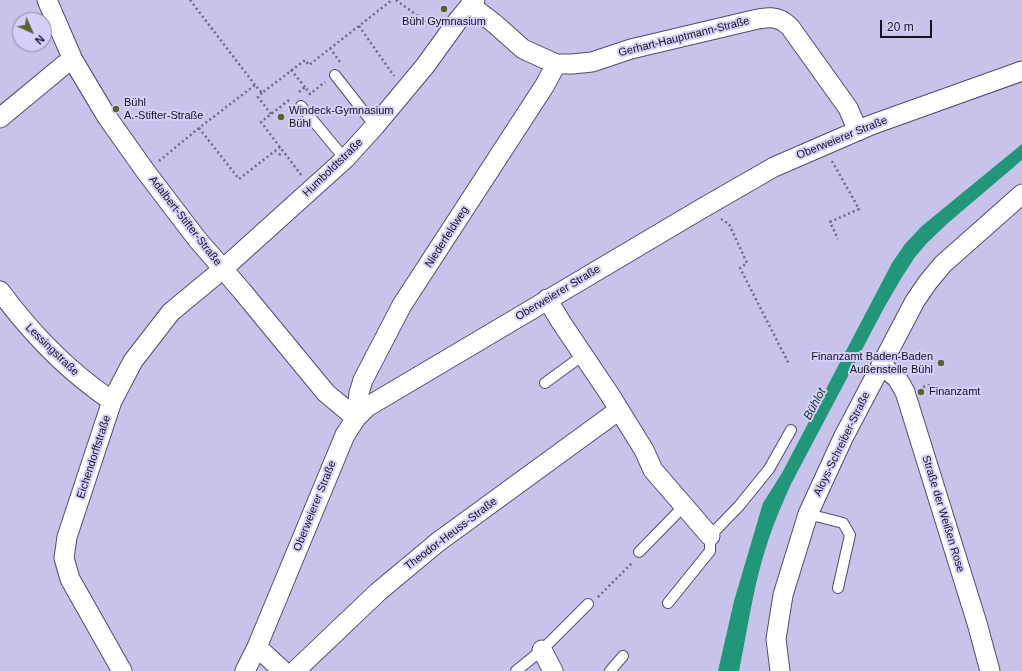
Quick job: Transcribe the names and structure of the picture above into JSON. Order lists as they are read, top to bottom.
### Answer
{
  "streets": {
    "street": [
      "Gerhart-Hauptmann-Straße",
      "Oberweierer Straße",
      "Humboldtstraße",
      "Adalbert-Stifter-Straße",
      "Niederfeldweg",
      "Lessingstraße",
      "Aloys-Schreiber-Straße",
      "Eichendorffstraße",
      "Straße der Weißen Rose",
      "Theodor-Heuss-Straße"
    ]
  },
  "crossings": [
    ["Gerhart-Hauptmann-Straße", "Oberweierer Straße"],
    ["Gerhart-Hauptmann-Straße", "Humboldtstraße"],
    ["Gerhart-Hauptmann-Straße", "Niederfeldweg"],
    ["Oberweierer Straße", "Adalbert-Stifter-Straße"],
    ["Oberweierer Straße", "Niederfeldweg"],
    ["Humboldtstraße", "Adalbert-Stifter-Straße"],
    ["Humboldtstraße", "Eichendorffstraße"],
    ["Adalbert-Stifter-Straße", "Niederfeldweg"],
    ["Adalbert-Stifter-Straße", "Eichendorffstraße"],
    ["Lessingstraße", "Eichendorffstraße"],
    ["Aloys-Schreiber-Straße", "Straße der Weißen Rose"]
  ],
  "water": ["Bühlot"],
  "places": [
    "Bühl Gymnasium",
    "Bühl A.-Stifter-Straße",
    "Windeck-Gymnasium Bühl",
    "Finanzamt Baden-Baden Außenstelle Bühl",
    "Finanzamt"
  ],
  "scale_bar": "20 m",
  "north": "bottom right"
}
